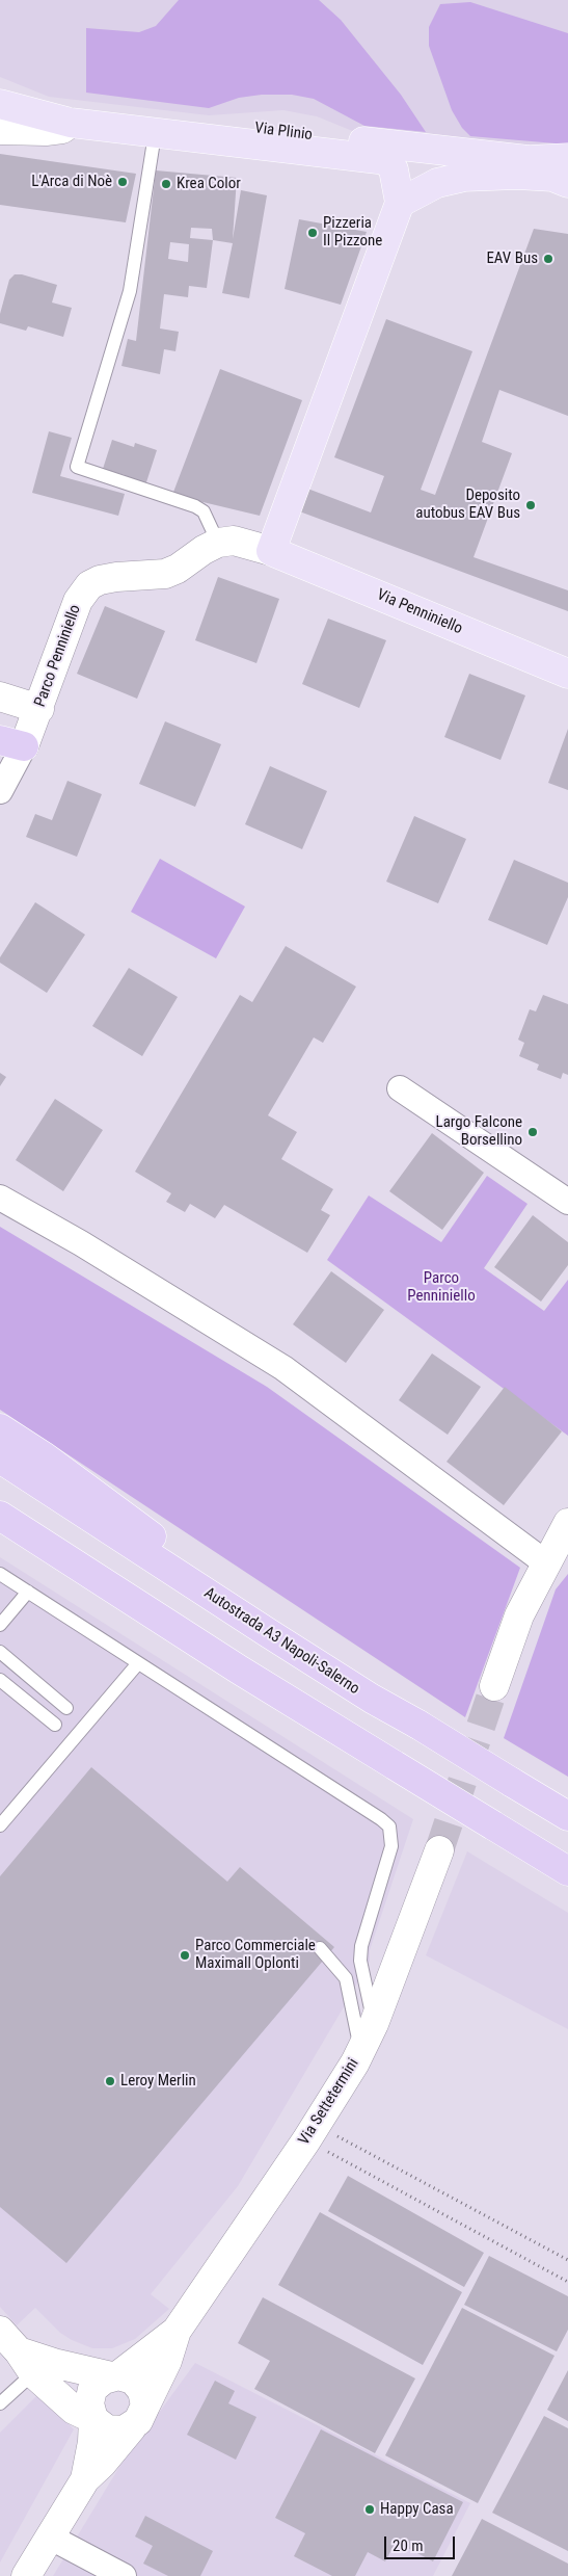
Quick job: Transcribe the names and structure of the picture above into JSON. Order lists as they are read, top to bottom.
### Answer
{
  "streets": {
    "highway": ["Autostrada A3 Napoli-Salerno"],
    "main road": [
      "Via Plinio",
      "Via Penniniello",
      "Parco Penniniello",
      "Via Settetermini"
    ]
  },
  "crossings": [
    ["Via Plinio", "Via Penniniello"]
  ],
  "parks": ["Parco Penniniello"],
  "places": [
    "L'Arca di Noè",
    "Krea Color",
    "Pizzeria Il Pizzone",
    "EAV Bus",
    "Deposito autobus EAV Bus",
    "Largo Falcone Borsellino",
    "Parco Commerciale Maximall Oplonti",
    "Leroy Merlin",
    "Happy Casa"
  ],
  "scale_bar": "20 m"
}
